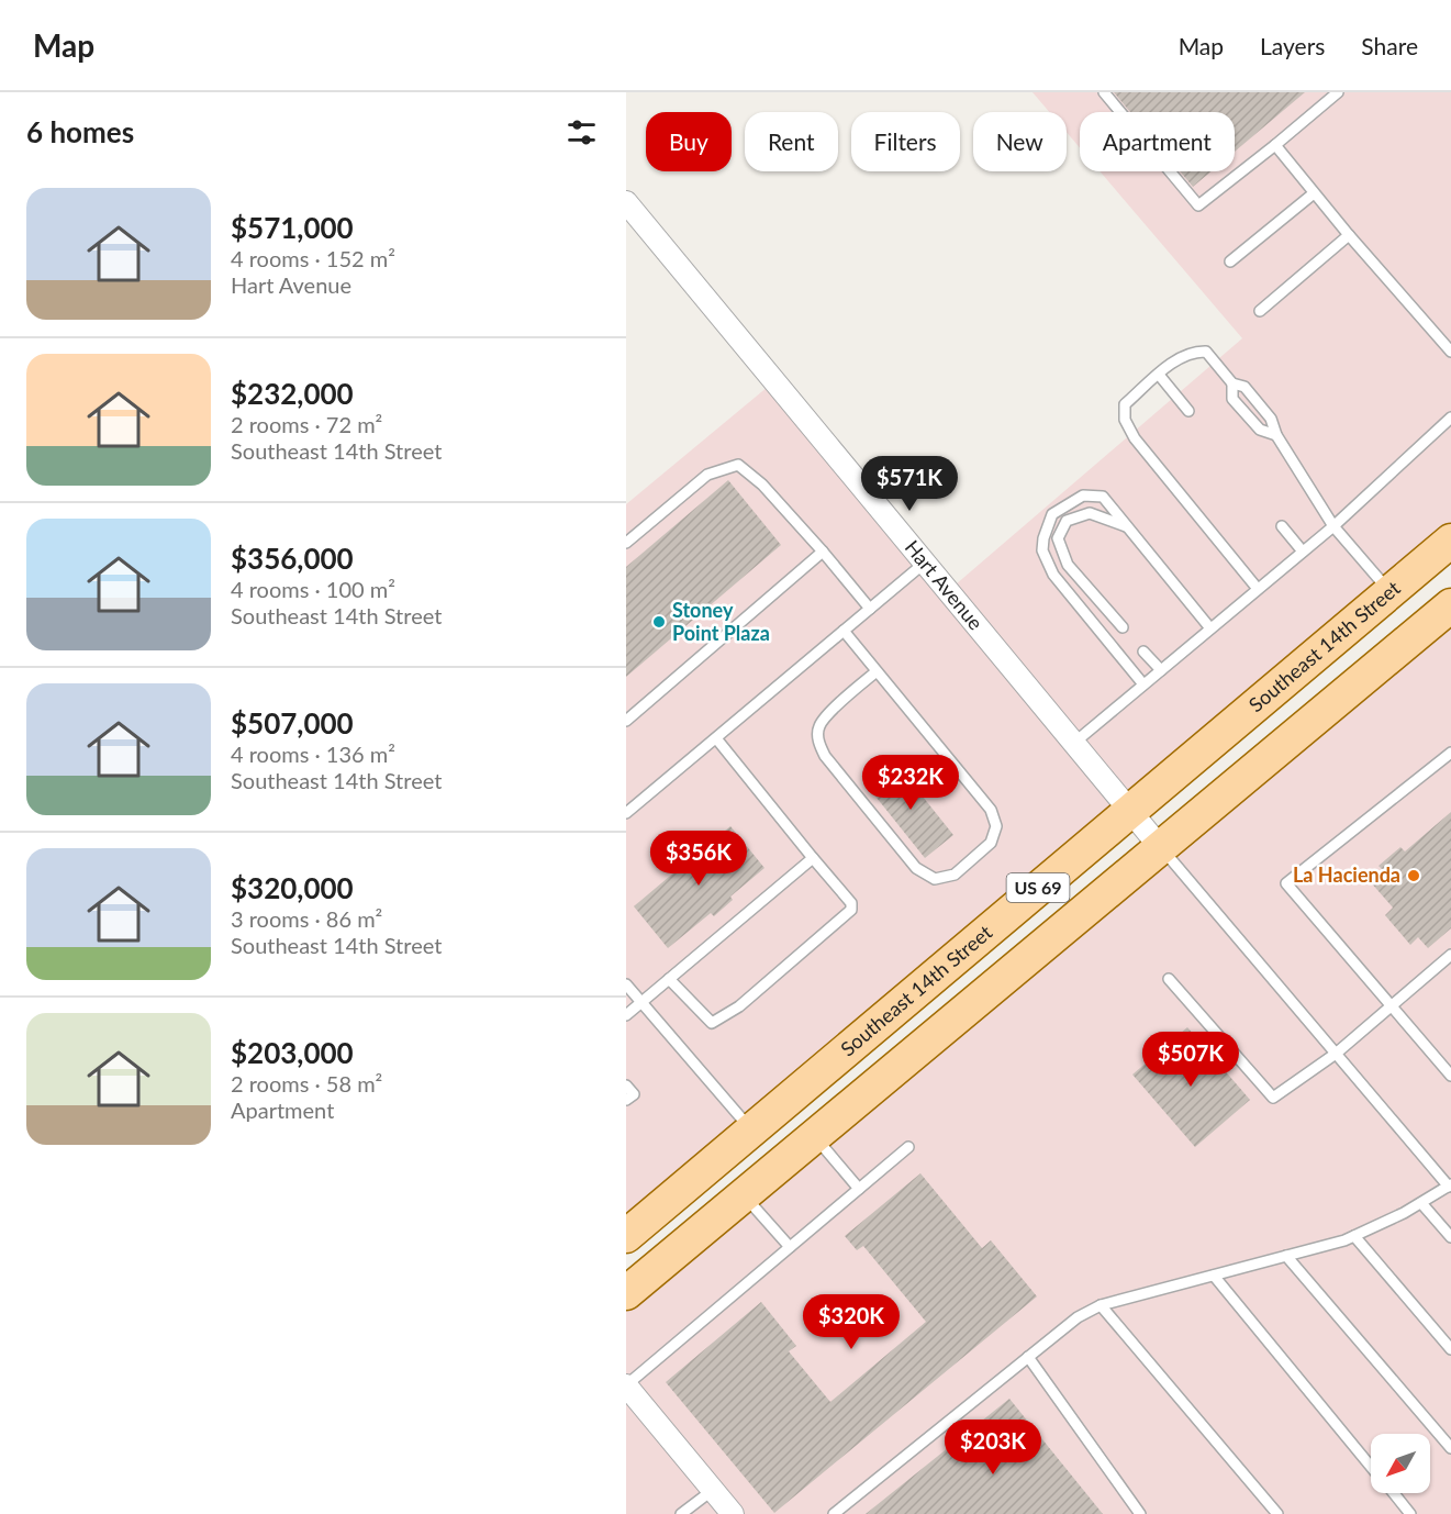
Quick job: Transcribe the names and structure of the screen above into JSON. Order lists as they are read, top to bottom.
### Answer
{
  "streets": {
    "main road": ["Southeast 14th Street", "US 69"],
    "street": ["Hart Avenue"]
  },
  "crossings": [
    ["Hart Avenue", "Southeast 14th Street"],
    ["Hart Avenue", "US 69"]
  ],
  "places": ["Stoney Point Plaza", "La Hacienda"],
  "north": "bottom left",
  "page": {
    "header": "Map",
    "nav": ["Map", "Layers", "Share"],
    "heading": "6 homes",
    "chip": [
      "Buy",
      "Rent",
      "Filters",
      "New",
      "Apartment"
    ],
    "list": [
      {
        "name": "$571,000",
        "note": "4 rooms · 152 m² · Hart Avenue"
      },
      {
        "name": "$232,000",
        "note": "2 rooms · 72 m² · Southeast 14th Street"
      },
      {
        "name": "$356,000",
        "note": "4 rooms · 100 m² · Southeast 14th Street"
      },
      {
        "name": "$507,000",
        "note": "4 rooms · 136 m² · Southeast 14th Street"
      },
      {
        "name": "$320,000",
        "note": "3 rooms · 86 m² · Southeast 14th Street"
      },
      {
        "name": "$203,000",
        "note": "2 rooms · 58 m² · Apartment"
      }
    ],
    "price": [
      "$571K",
      "$232K",
      "$356K",
      "$507K",
      "$320K",
      "$203K"
    ]
  }
}
